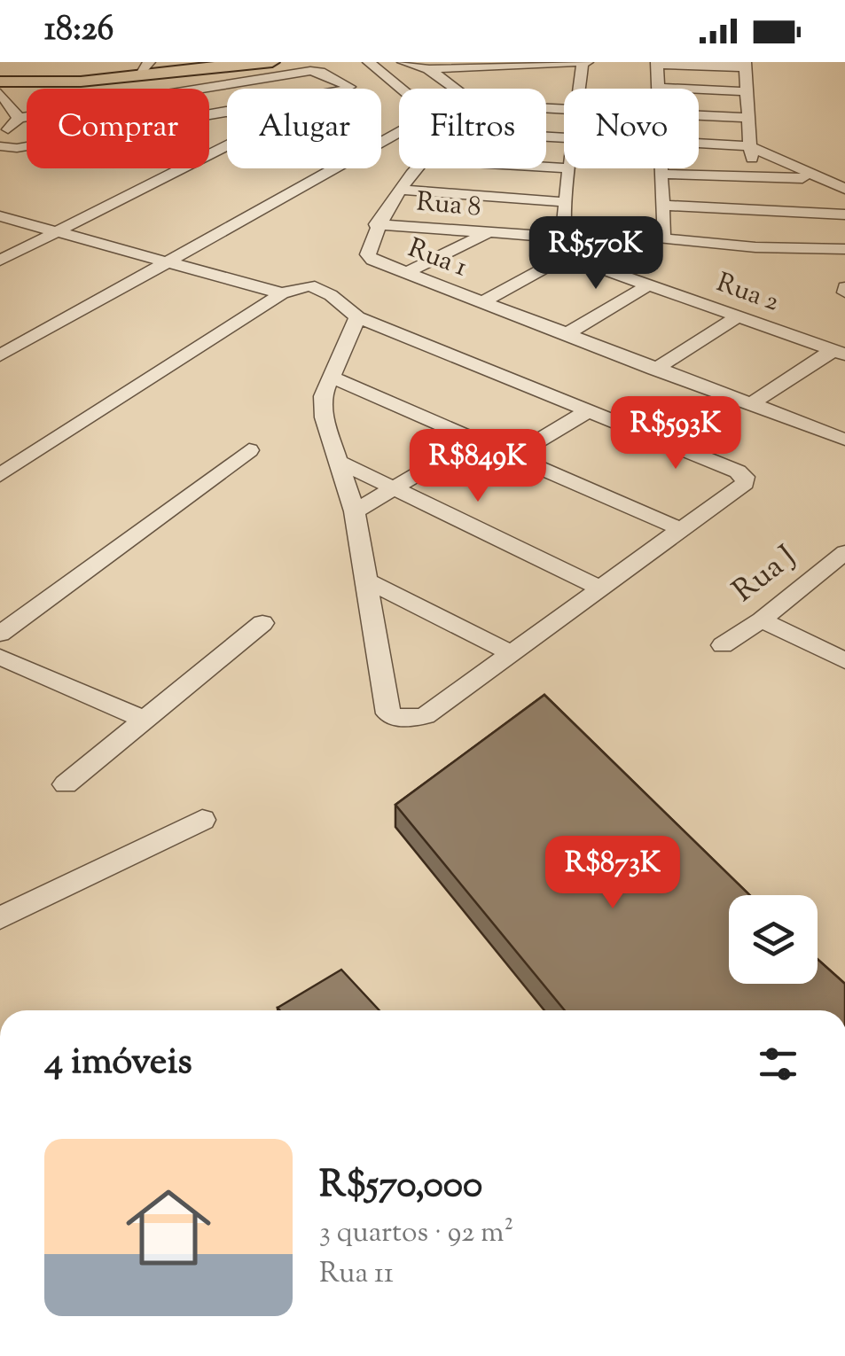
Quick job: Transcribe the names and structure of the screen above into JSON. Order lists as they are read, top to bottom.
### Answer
{
  "streets": {
    "street": [
      "Rua 8",
      "Rua 1",
      "Rua 2",
      "Rua J"
    ]
  },
  "crossings": [
    ["Rua 8", "Rua 1"],
    ["Rua 8", "Rua 2"]
  ],
  "page": {
    "status": "18:26",
    "chip": [
      "Comprar",
      "Alugar",
      "Filtros",
      "Novo"
    ],
    "price": [
      "R$570K",
      "R$593K",
      "R$849K",
      "R$873K"
    ],
    "heading": "4 imóveis",
    "list": [
      {
        "name": "R$570,000",
        "note": "3 quartos · 92 m² · Rua 11"
      }
    ]
  }
}
